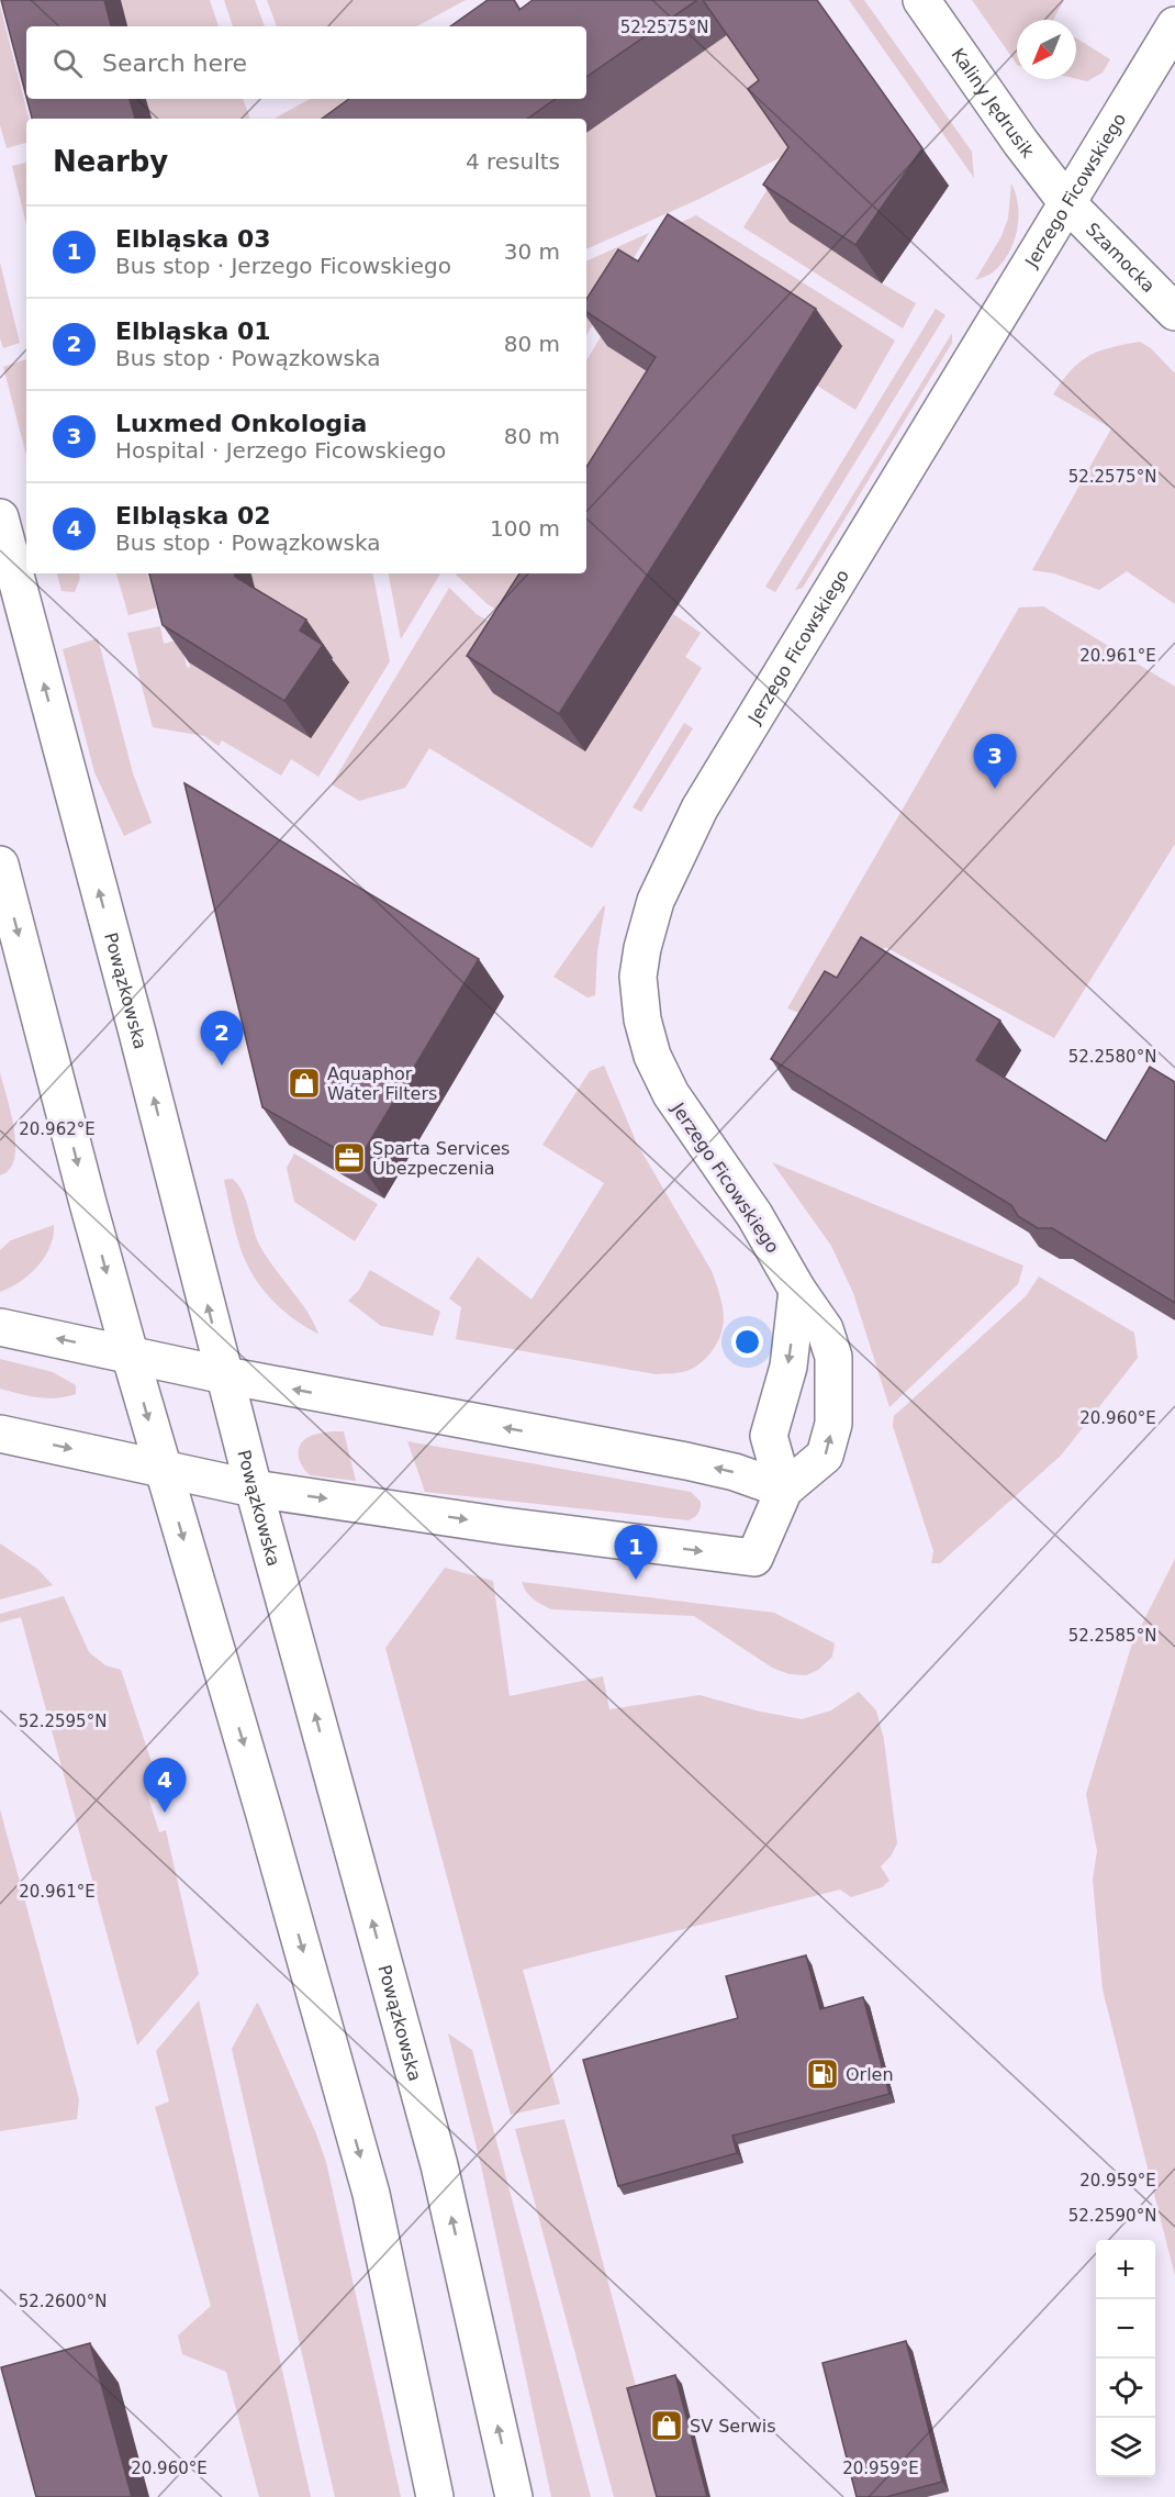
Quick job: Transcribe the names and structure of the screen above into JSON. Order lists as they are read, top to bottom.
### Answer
{
  "streets": {
    "street": [
      "Kaliny Jędrusik",
      "Jerzego Ficowskiego",
      "Szamocka",
      "Powązkowska"
    ]
  },
  "crossings": [
    ["Kaliny Jędrusik", "Jerzego Ficowskiego"],
    ["Kaliny Jędrusik", "Szamocka"],
    ["Jerzego Ficowskiego", "Szamocka"],
    ["Jerzego Ficowskiego", "Powązkowska"]
  ],
  "places": {
    "shop": ["Aquaphor Water Filters", "SV Serwis"],
    "office": ["Sparta Services Ubezpeczenia"],
    "fuel station": ["Orlen"]
  },
  "north": "bottom left",
  "page": {
    "search": "Search here",
    "heading": ["Nearby", "4 results"],
    "list": [
      {
        "mark": "1",
        "name": "Elbląska 03",
        "note": "Bus stop · Jerzego Ficowskiego",
        "value": "30 m"
      },
      {
        "mark": "2",
        "name": "Elbląska 01",
        "note": "Bus stop · Powązkowska",
        "value": "80 m"
      },
      {
        "mark": "3",
        "name": "Luxmed Onkologia",
        "note": "Hospital · Jerzego Ficowskiego",
        "value": "80 m"
      },
      {
        "mark": "4",
        "name": "Elbląska 02",
        "note": "Bus stop · Powązkowska",
        "value": "100 m"
      }
    ],
    "pins": [
      "3",
      "2",
      "1",
      "4"
    ],
    "map_buttons": ["+", "−"]
  },
  "coordinates": [
    "52.2575°N",
    "20.961°E",
    "52.2580°N",
    "20.962°E",
    "20.960°E",
    "52.2585°N",
    "52.2595°N",
    "20.959°E",
    "52.2590°N",
    "52.2600°N"
  ]
}
